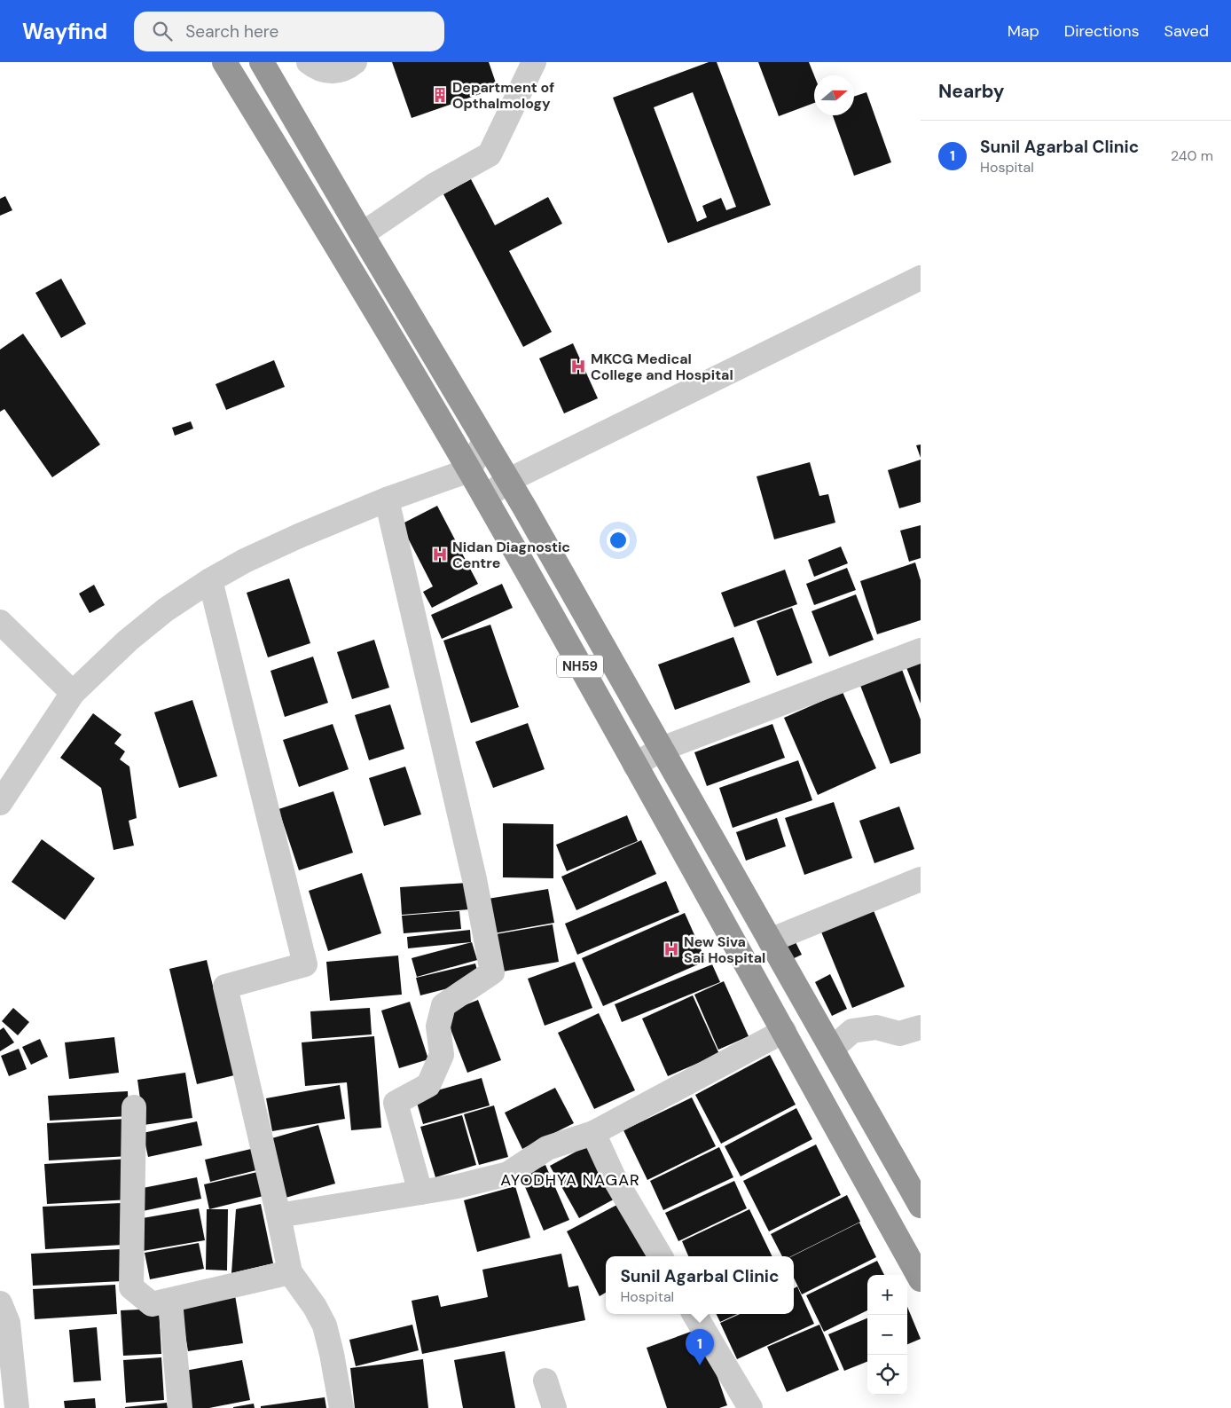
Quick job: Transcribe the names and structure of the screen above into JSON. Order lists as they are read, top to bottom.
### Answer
{
  "streets": {
    "highway": ["NH59"]
  },
  "districts": ["AYODHYA NAGAR"],
  "places": {
    "building": ["Department of Opthalmology"],
    "hospital": ["MKCG Medical College and Hospital", "Nidan Diagnostic Centre", "New Siva Sai Hospital"]
  },
  "north": "right",
  "page": {
    "header": "Wayfind",
    "search": "Search here",
    "nav": ["Map", "Directions", "Saved"],
    "heading": "Nearby",
    "list": [
      {
        "mark": "1",
        "name": "Sunil Agarbal Clinic",
        "note": "Hospital",
        "value": "240 m"
      }
    ],
    "popup": ["Sunil Agarbal Clinic", "Hospital"],
    "map_buttons": ["+", "−"],
    "pins": "1"
  }
}
